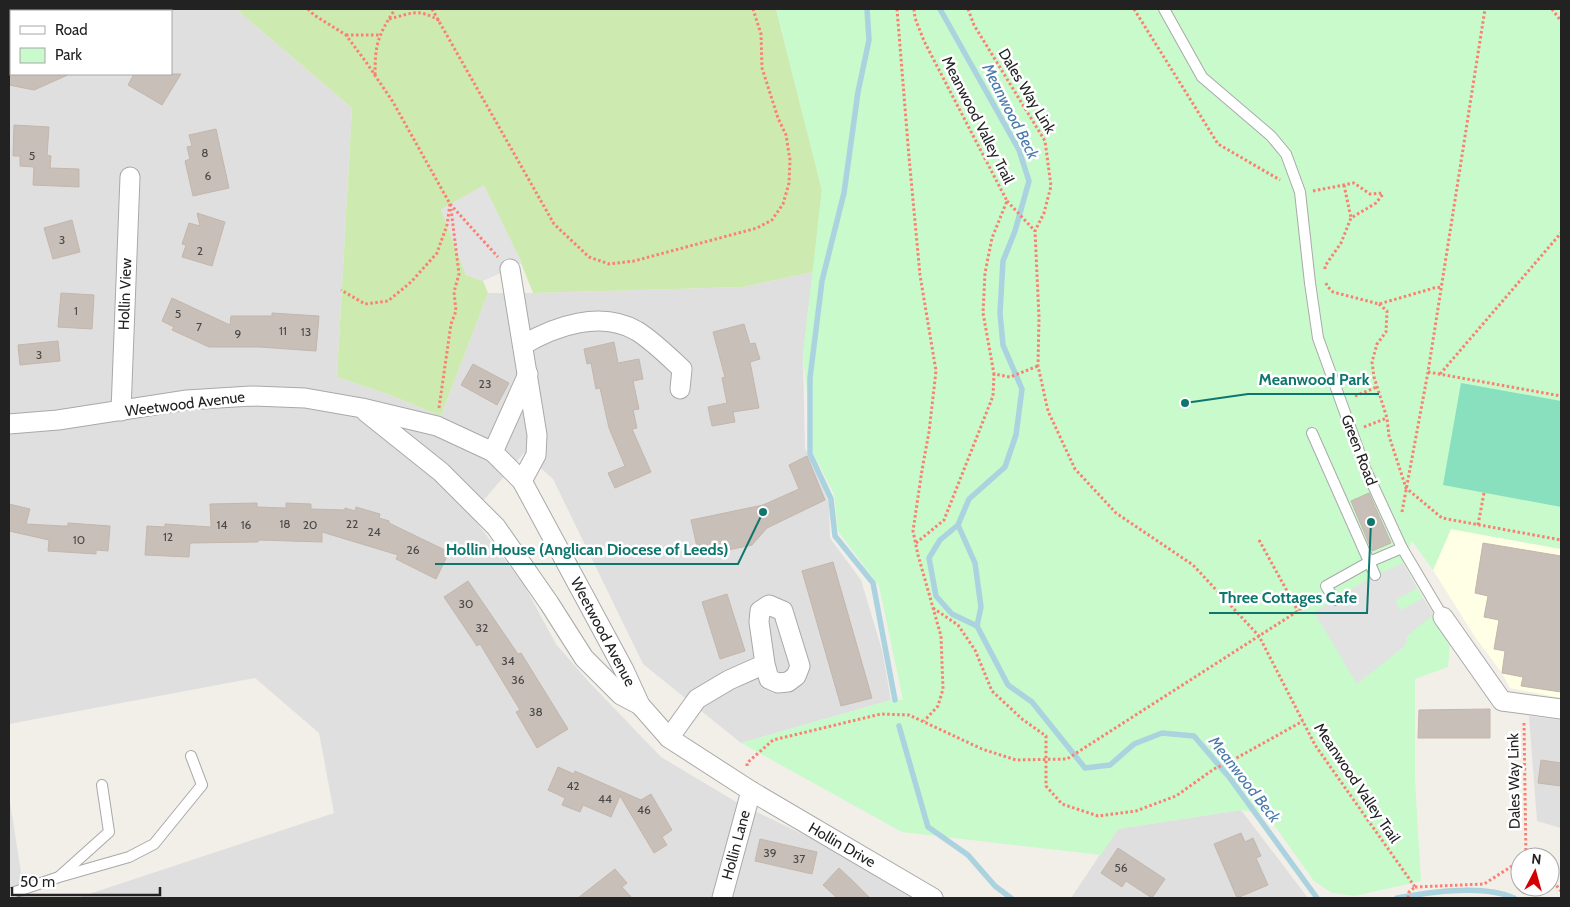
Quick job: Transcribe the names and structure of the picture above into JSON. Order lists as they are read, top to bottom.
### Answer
{
  "streets": {
    "street": [
      "Hollin View",
      "Weetwood Avenue",
      "Green Road",
      "Hollin Lane",
      "Hollin Drive"
    ],
    "path": ["Dales Way Link", "Meanwood Valley Trail"]
  },
  "crossings": [
    ["Dales Way Link", "Meanwood Valley Trail"],
    ["Dales Way Link", "Green Road"],
    ["Hollin View", "Weetwood Avenue"],
    ["Weetwood Avenue", "Hollin Lane"],
    ["Weetwood Avenue", "Hollin Drive"],
    ["Hollin Lane", "Hollin Drive"]
  ],
  "water": ["Meanwood Beck"],
  "places": ["Meanwood Park", "Hollin House (Anglican Diocese of Leeds)", "Three Cottages Cafe"],
  "house_numbers": [
    "8",
    "5",
    "6",
    "3",
    "2",
    "1",
    "5",
    "7",
    "11",
    "13",
    "9",
    "3",
    "23",
    "18",
    "22",
    "14",
    "16",
    "20",
    "24",
    "12",
    "10",
    "26",
    "30",
    "32",
    "34",
    "36",
    "38",
    "42",
    "44",
    "46",
    "39",
    "37",
    "56"
  ],
  "legend": ["Road", "Park"],
  "scale_bar": "50 m",
  "north": "top"
}
